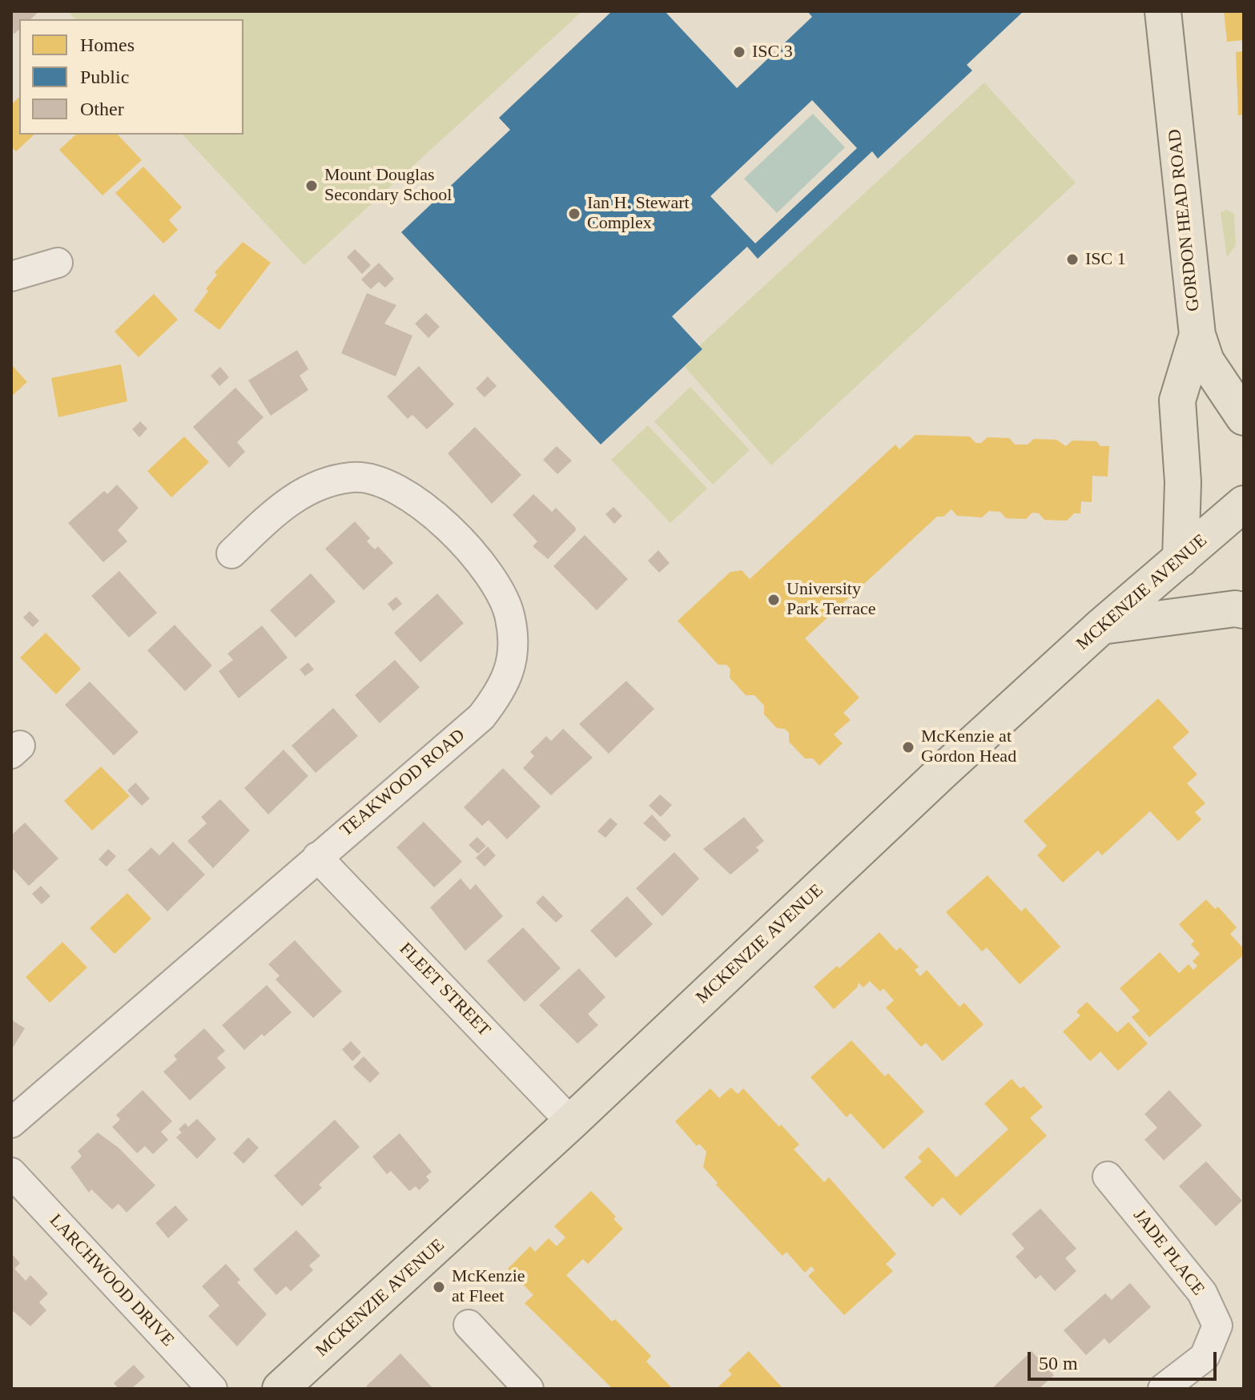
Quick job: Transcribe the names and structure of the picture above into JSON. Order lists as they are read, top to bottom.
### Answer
{
  "streets": {
    "main road": ["GORDON HEAD ROAD", "MCKENZIE AVENUE"],
    "street": [
      "TEAKWOOD ROAD",
      "FLEET STREET",
      "JADE PLACE",
      "LARCHWOOD DRIVE"
    ]
  },
  "crossings": [
    ["MCKENZIE AVENUE", "FLEET STREET"],
    ["TEAKWOOD ROAD", "FLEET STREET"]
  ],
  "places": [
    "ISC 3",
    "Mount Douglas Secondary School",
    "Ian H. Stewart Complex",
    "ISC 1",
    "University Park Terrace",
    "McKenzie at Gordon Head",
    "McKenzie at Fleet"
  ],
  "legend": ["Homes", "Public", "Other"],
  "scale_bar": "50 m"
}
